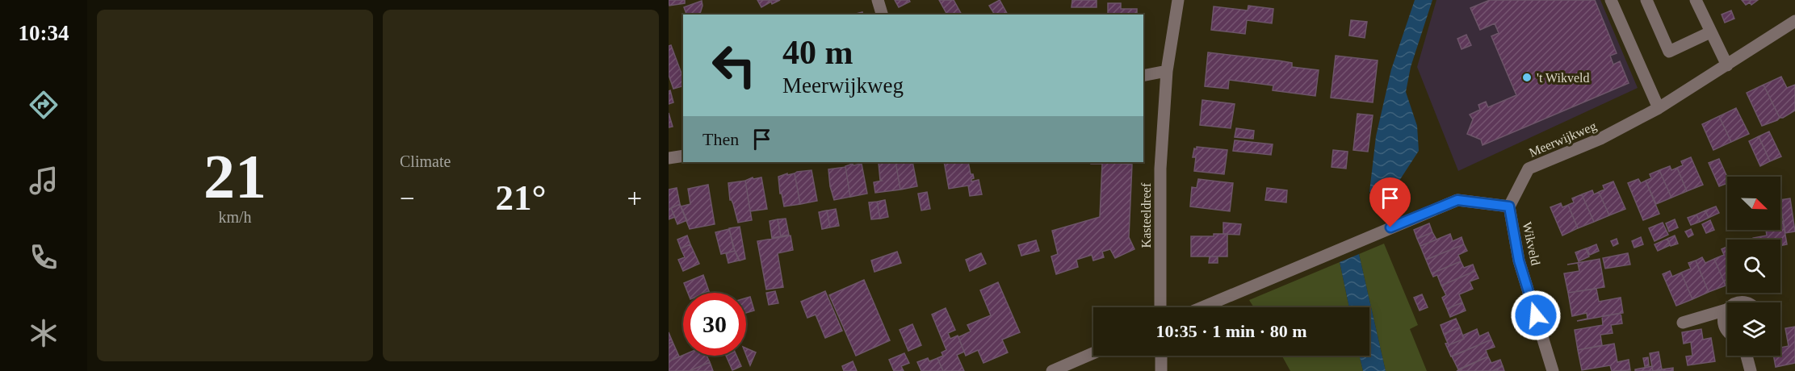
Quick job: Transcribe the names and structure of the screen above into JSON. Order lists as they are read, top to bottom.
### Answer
{
  "streets": {
    "street": ["Meerwijkweg", "Kasteeldreef", "Wikveld"]
  },
  "crossings": [
    ["Meerwijkweg", "Wikveld"]
  ],
  "places": ["'t Wikveld"],
  "north": "bottom right",
  "page": {
    "tabs": "10:34",
    "tile": [
      ["21", "km/h"],
      "Climate"
    ],
    "turn": ["40 m", "Meerwijkweg"],
    "then": "Then",
    "heat": ["−", "21°", "+"],
    "limit": "30",
    "trip": "10:35 · 1 min · 80 m"
  }
}
